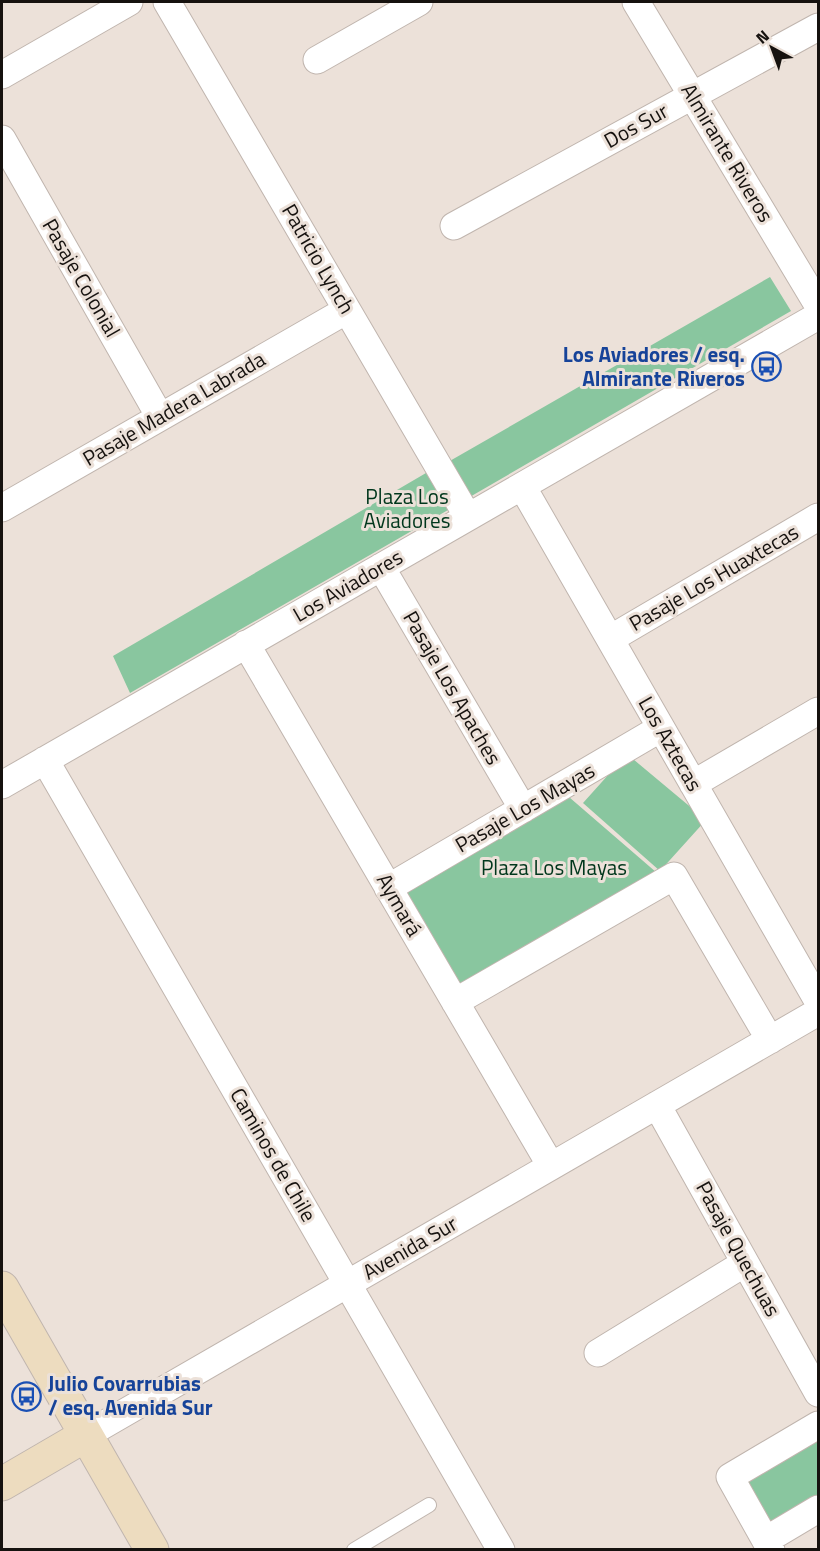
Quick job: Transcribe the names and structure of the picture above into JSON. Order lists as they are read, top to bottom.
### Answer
{
  "streets": {
    "street": [
      "Dos Sur",
      "Almirante Riveros",
      "Patricio Lynch",
      "Pasaje Colonial",
      "Pasaje Madera Labrada",
      "Pasaje Los Huaxtecas",
      "Los Aviadores",
      "Pasaje Los Apaches",
      "Los Aztecas",
      "Pasaje Los Mayas",
      "Aymará",
      "Caminos de Chile",
      "Avenida Sur",
      "Pasaje Quechuas"
    ]
  },
  "crossings": [
    ["Dos Sur", "Almirante Riveros"],
    ["Patricio Lynch", "Pasaje Madera Labrada"],
    ["Patricio Lynch", "Los Aviadores"],
    ["Pasaje Colonial", "Pasaje Madera Labrada"],
    ["Pasaje Los Huaxtecas", "Los Aztecas"],
    ["Los Aviadores", "Pasaje Los Apaches"],
    ["Los Aviadores", "Los Aztecas"],
    ["Los Aviadores", "Aymará"],
    ["Los Aviadores", "Caminos de Chile"],
    ["Pasaje Los Apaches", "Pasaje Los Mayas"],
    ["Los Aztecas", "Pasaje Los Mayas"],
    ["Los Aztecas", "Avenida Sur"],
    ["Pasaje Los Mayas", "Aymará"],
    ["Aymará", "Avenida Sur"],
    ["Caminos de Chile", "Avenida Sur"],
    ["Avenida Sur", "Pasaje Quechuas"]
  ],
  "parks": ["Plaza Los Aviadores", "Plaza Los Mayas"],
  "places": {
    "bus stop": ["Los Aviadores / esq. Almirante Riveros", "Julio Covarrubias / esq. Avenida Sur"]
  },
  "north": "top left"
}
